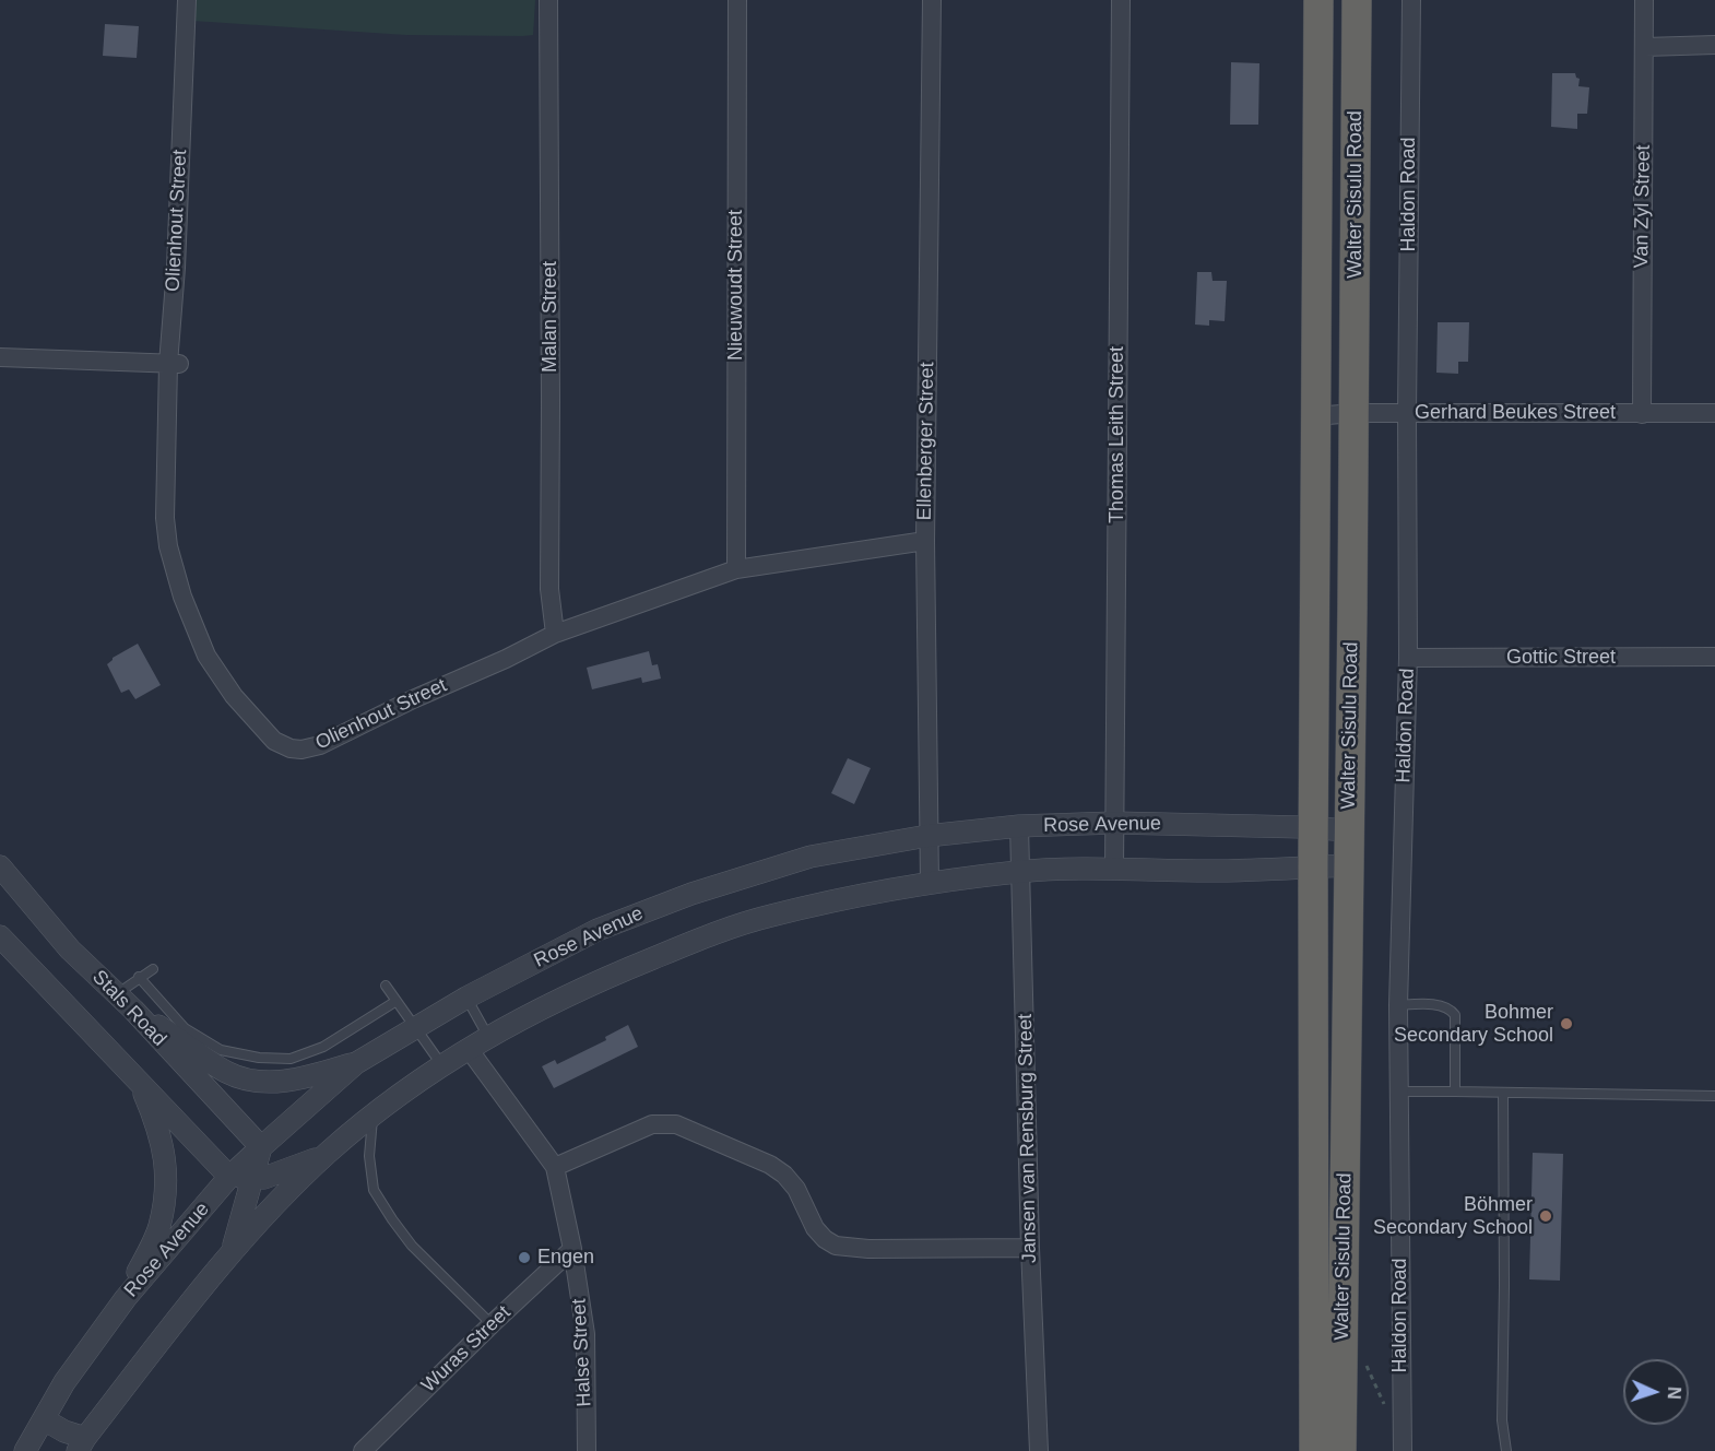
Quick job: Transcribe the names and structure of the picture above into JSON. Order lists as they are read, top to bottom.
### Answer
{
  "streets": {
    "highway": ["Walter Sisulu Road"],
    "street": [
      "Haldon Road",
      "Van Zyl Street",
      "Olienhout Street",
      "Nieuwoudt Street",
      "Malan Street",
      "Gerhard Beukes Street",
      "Thomas Leith Street",
      "Ellenberger Street",
      "Gottic Street",
      "Rose Avenue",
      "Stals Road",
      "Jansen van Rensburg Street",
      "Wuras Street",
      "Halse Street"
    ]
  },
  "crossings": [
    ["Walter Sisulu Road", "Gerhard Beukes Street"],
    ["Walter Sisulu Road", "Rose Avenue"],
    ["Haldon Road", "Gerhard Beukes Street"],
    ["Haldon Road", "Gottic Street"],
    ["Van Zyl Street", "Gerhard Beukes Street"],
    ["Olienhout Street", "Nieuwoudt Street"],
    ["Olienhout Street", "Malan Street"],
    ["Olienhout Street", "Ellenberger Street"],
    ["Thomas Leith Street", "Rose Avenue"],
    ["Ellenberger Street", "Rose Avenue"],
    ["Rose Avenue", "Stals Road"],
    ["Rose Avenue", "Jansen van Rensburg Street"],
    ["Wuras Street", "Halse Street"]
  ],
  "places": ["Bohmer Secondary School", "Böhmer Secondary School", "Engen"],
  "north": "right"
}
